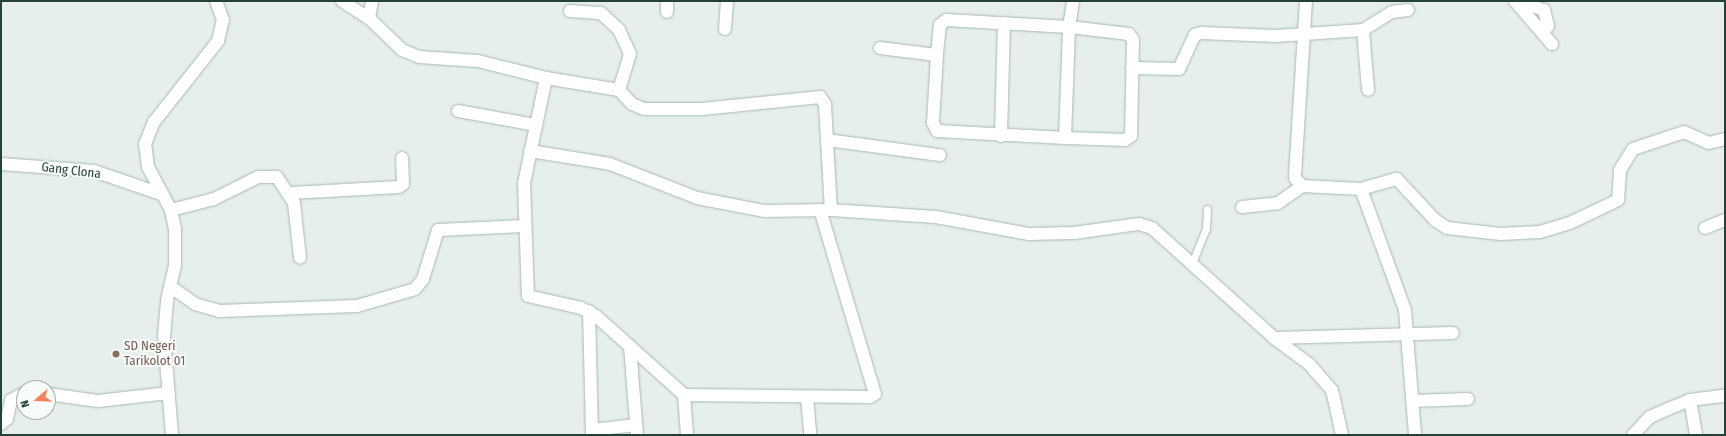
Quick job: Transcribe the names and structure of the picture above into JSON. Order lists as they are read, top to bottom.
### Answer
{
  "streets": {
    "street": ["Gang Clona"]
  },
  "places": ["SD Negeri Tarikolot 01"],
  "north": "left"
}
